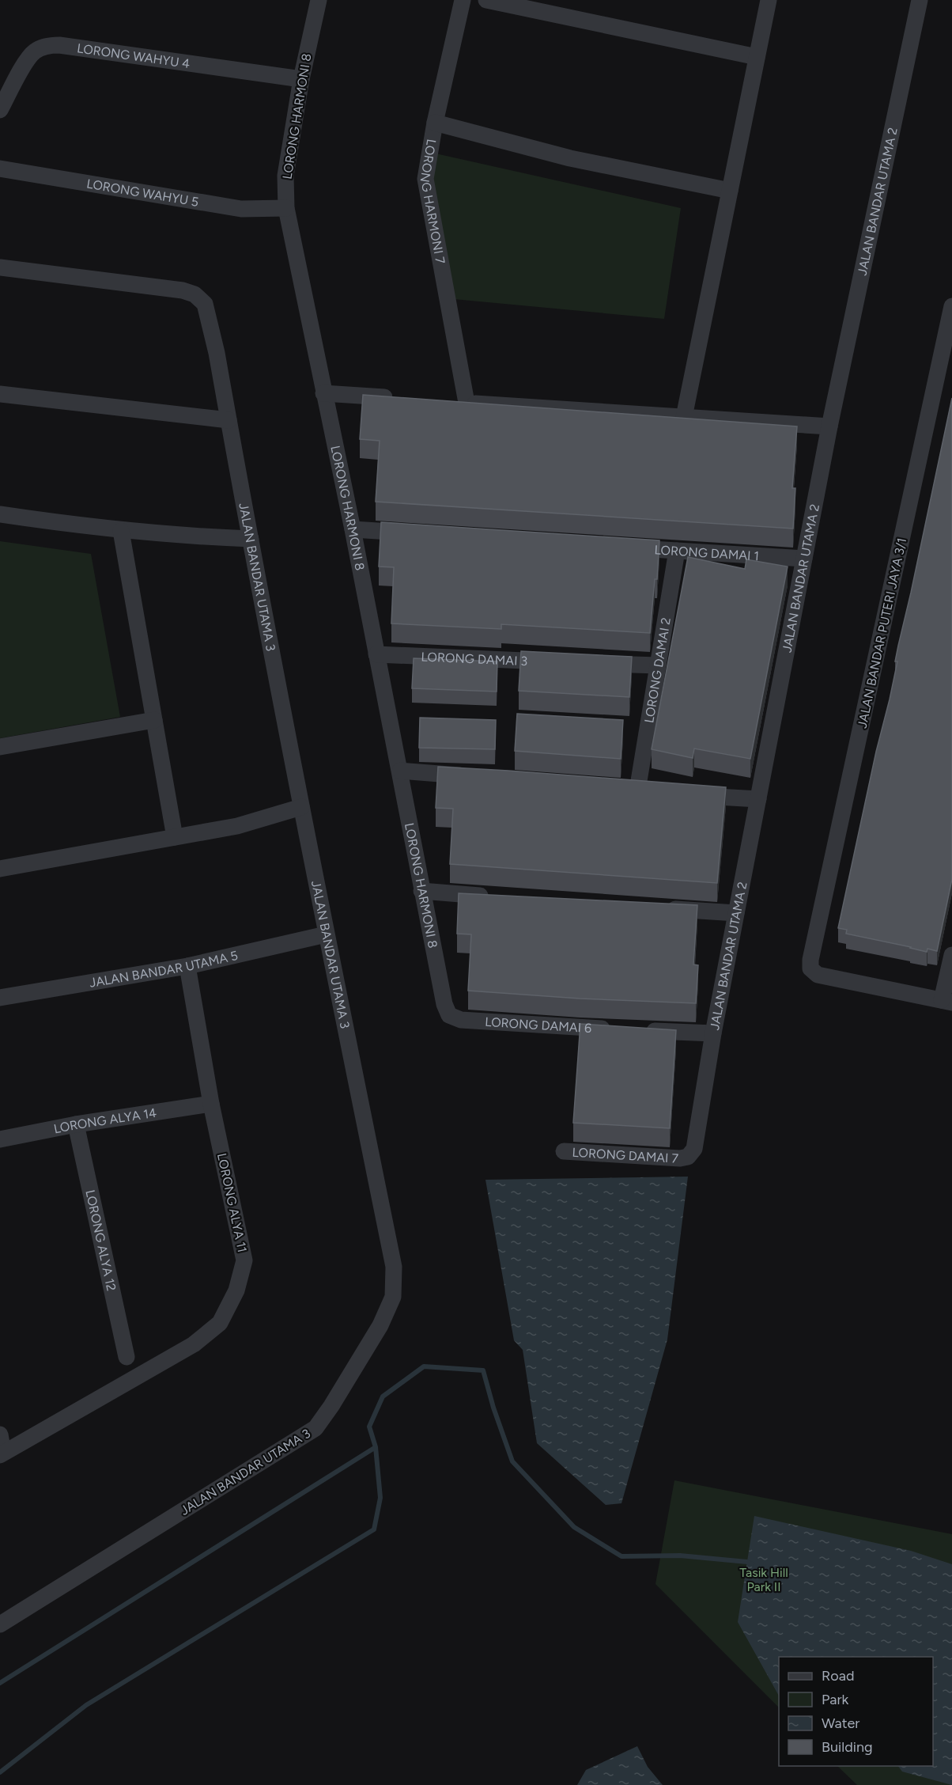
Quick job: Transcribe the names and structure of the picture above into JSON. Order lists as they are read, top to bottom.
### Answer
{
  "streets": {
    "street": [
      "LORONG WAHYU 4",
      "LORONG HARMONI 8",
      "LORONG WAHYU 5",
      "LORONG HARMONI 7",
      "JALAN BANDAR UTAMA 2",
      "LORONG DAMAI 1",
      "JALAN BANDAR UTAMA 3",
      "JALAN BANDAR PUTERI JAYA 3/1",
      "LORONG DAMAI 3",
      "LORONG DAMAI 2",
      "JALAN BANDAR UTAMA 5",
      "LORONG DAMAI 6",
      "LORONG ALYA 14",
      "LORONG DAMAI 7",
      "LORONG ALYA 11",
      "LORONG ALYA 12"
    ]
  },
  "crossings": [
    ["LORONG WAHYU 4", "LORONG HARMONI 8"],
    ["LORONG HARMONI 8", "LORONG WAHYU 5"],
    ["LORONG HARMONI 8", "LORONG DAMAI 3"],
    ["LORONG HARMONI 8", "LORONG DAMAI 6"],
    ["JALAN BANDAR UTAMA 2", "LORONG DAMAI 1"],
    ["JALAN BANDAR UTAMA 2", "LORONG DAMAI 7"],
    ["LORONG DAMAI 1", "LORONG DAMAI 2"],
    ["JALAN BANDAR UTAMA 3", "JALAN BANDAR UTAMA 5"],
    ["JALAN BANDAR UTAMA 5", "LORONG ALYA 11"],
    ["LORONG ALYA 14", "LORONG ALYA 11"],
    ["LORONG ALYA 14", "LORONG ALYA 12"]
  ],
  "parks": ["Tasik Hill Park II"],
  "legend": [
    "Road",
    "Park",
    "Water",
    "Building"
  ]
}
